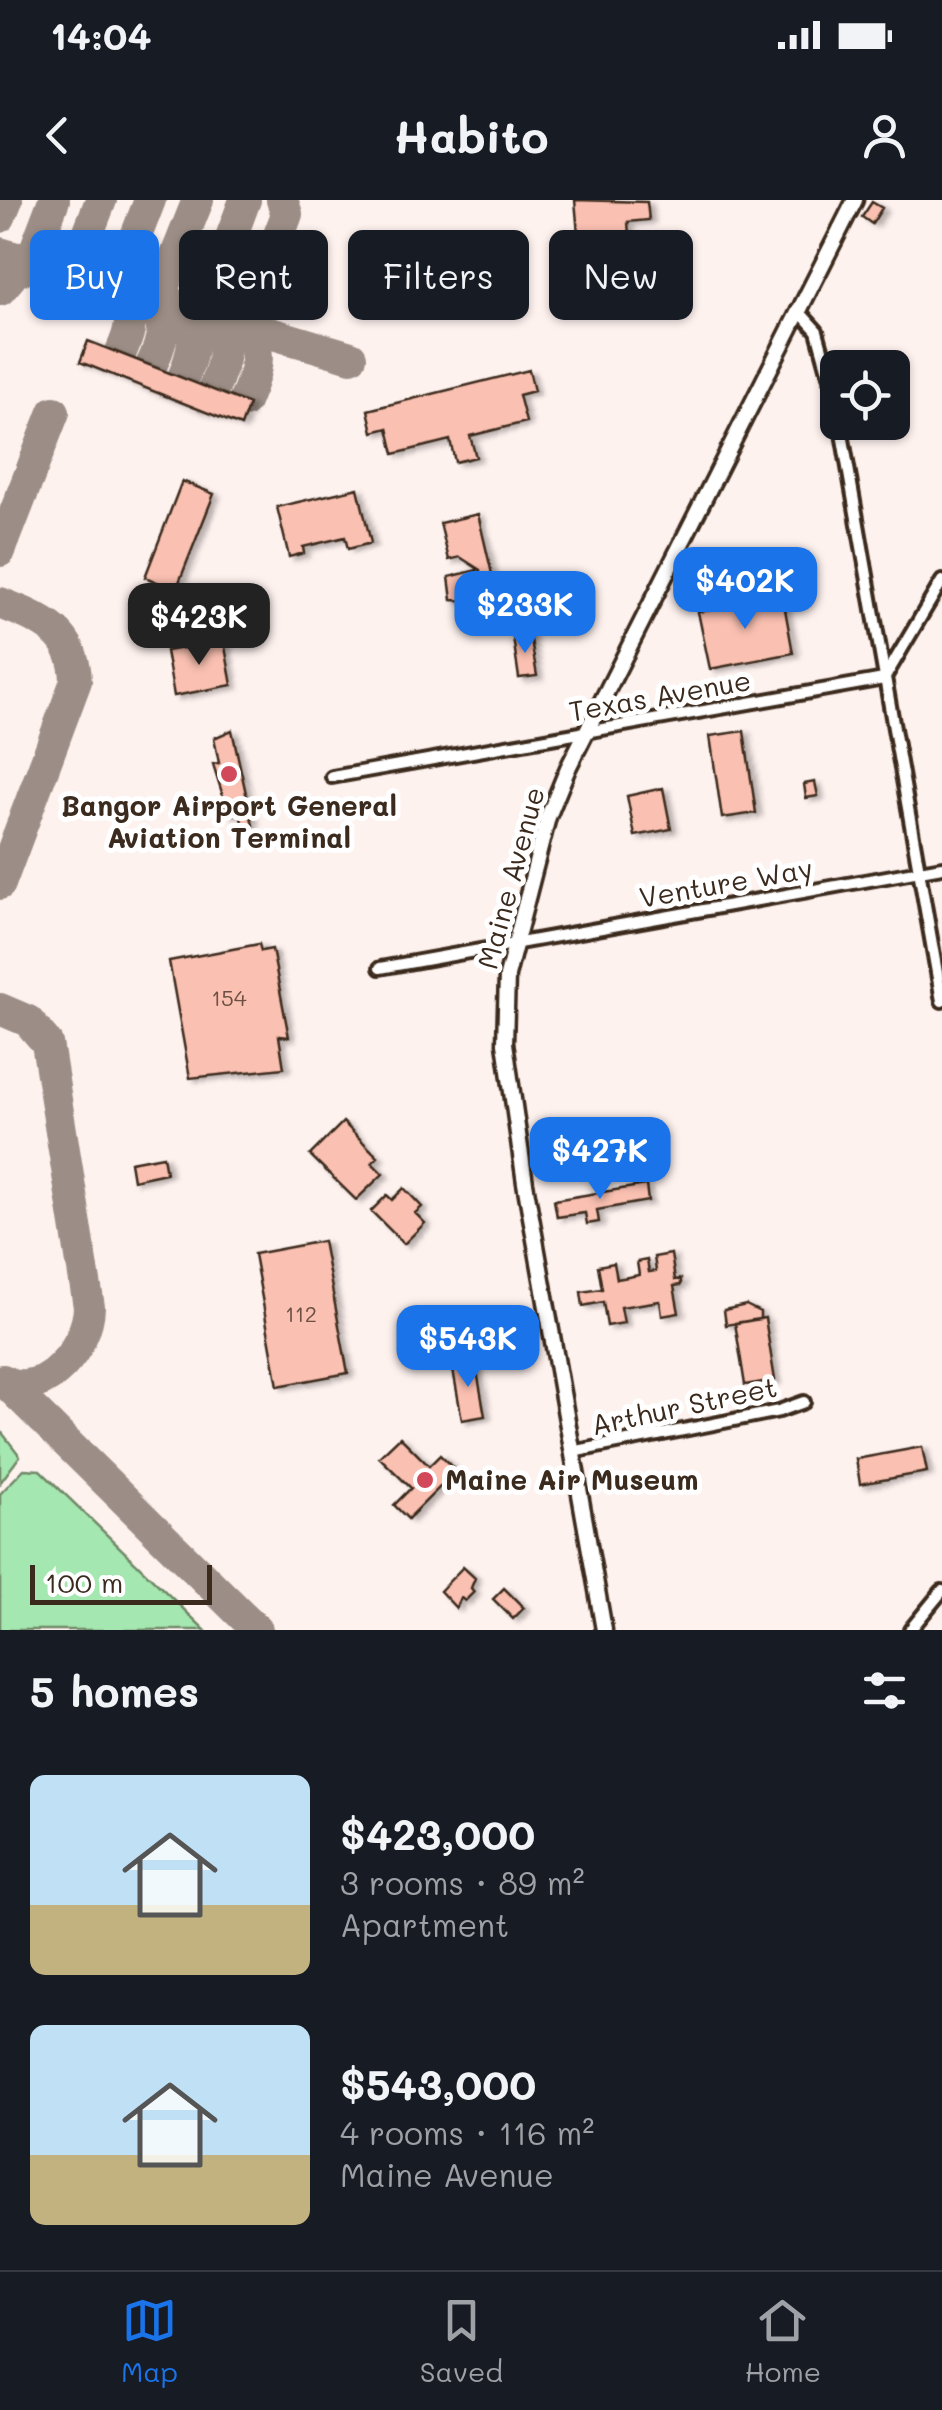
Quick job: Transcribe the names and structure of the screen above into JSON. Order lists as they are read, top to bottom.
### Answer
{
  "streets": {
    "main road": ["Maine Avenue"],
    "street": ["Texas Avenue", "Venture Way", "Arthur Street"]
  },
  "crossings": [
    ["Texas Avenue", "Maine Avenue"],
    ["Maine Avenue", "Venture Way"],
    ["Maine Avenue", "Arthur Street"]
  ],
  "places": ["Bangor Airport General Aviation Terminal", "Maine Air Museum"],
  "house_numbers": ["154", "112"],
  "scale_bar": "100 m",
  "page": {
    "status": "14:04",
    "header": "Habito",
    "chip": [
      "Buy",
      "Rent",
      "Filters",
      "New"
    ],
    "price": [
      "$402K",
      "$233K",
      "$423K",
      "$427K",
      "$543K"
    ],
    "scale": "100 m",
    "heading": "5 homes",
    "list": [
      {
        "name": "$423,000",
        "note": "3 rooms · 89 m² · Apartment"
      },
      {
        "name": "$543,000",
        "note": "4 rooms · 116 m² · Maine Avenue"
      }
    ],
    "tabs": ["Map", "Saved", "Home"]
  }
}
